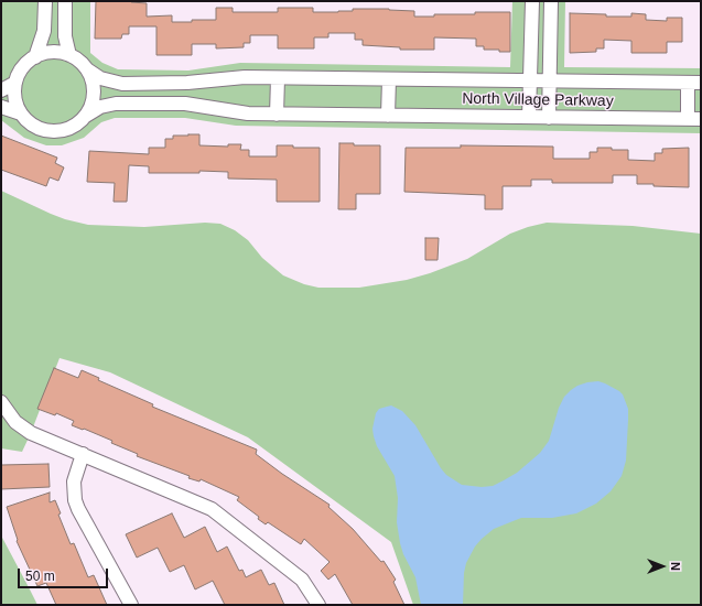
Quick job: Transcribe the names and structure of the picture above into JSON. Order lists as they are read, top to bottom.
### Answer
{
  "streets": {
    "street": ["North Village Parkway"]
  },
  "scale_bar": "50 m",
  "north": "right"
}
